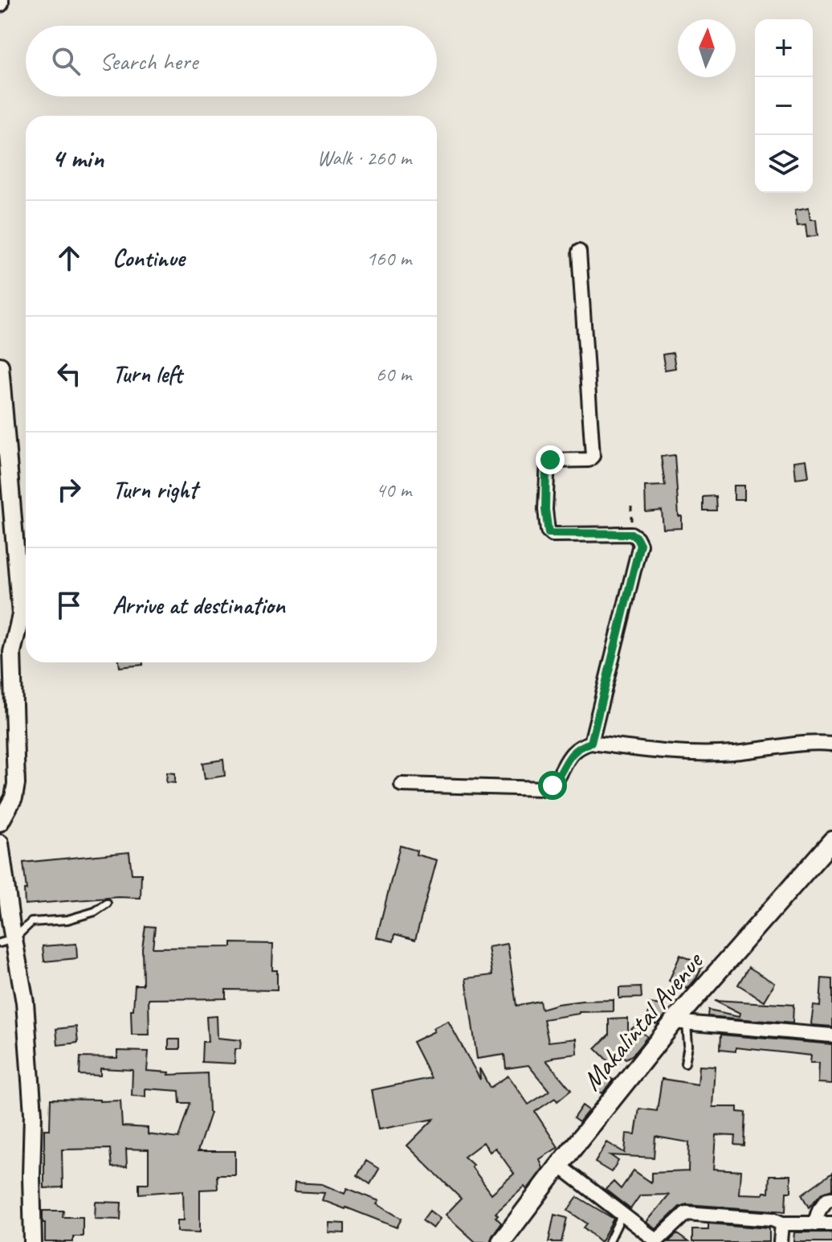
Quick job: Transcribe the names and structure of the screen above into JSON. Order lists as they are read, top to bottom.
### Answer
{
  "streets": {
    "main road": ["Makalintal Avenue"]
  },
  "north": "top",
  "page": {
    "map_buttons": ["+", "−"],
    "search": "Search here",
    "heading": ["4 min", "Walk · 260 m"],
    "list": [
      ["Continue", "160 m"],
      ["Turn left", "60 m"],
      ["Turn right", "40 m"],
      "Arrive at destination"
    ]
  }
}
